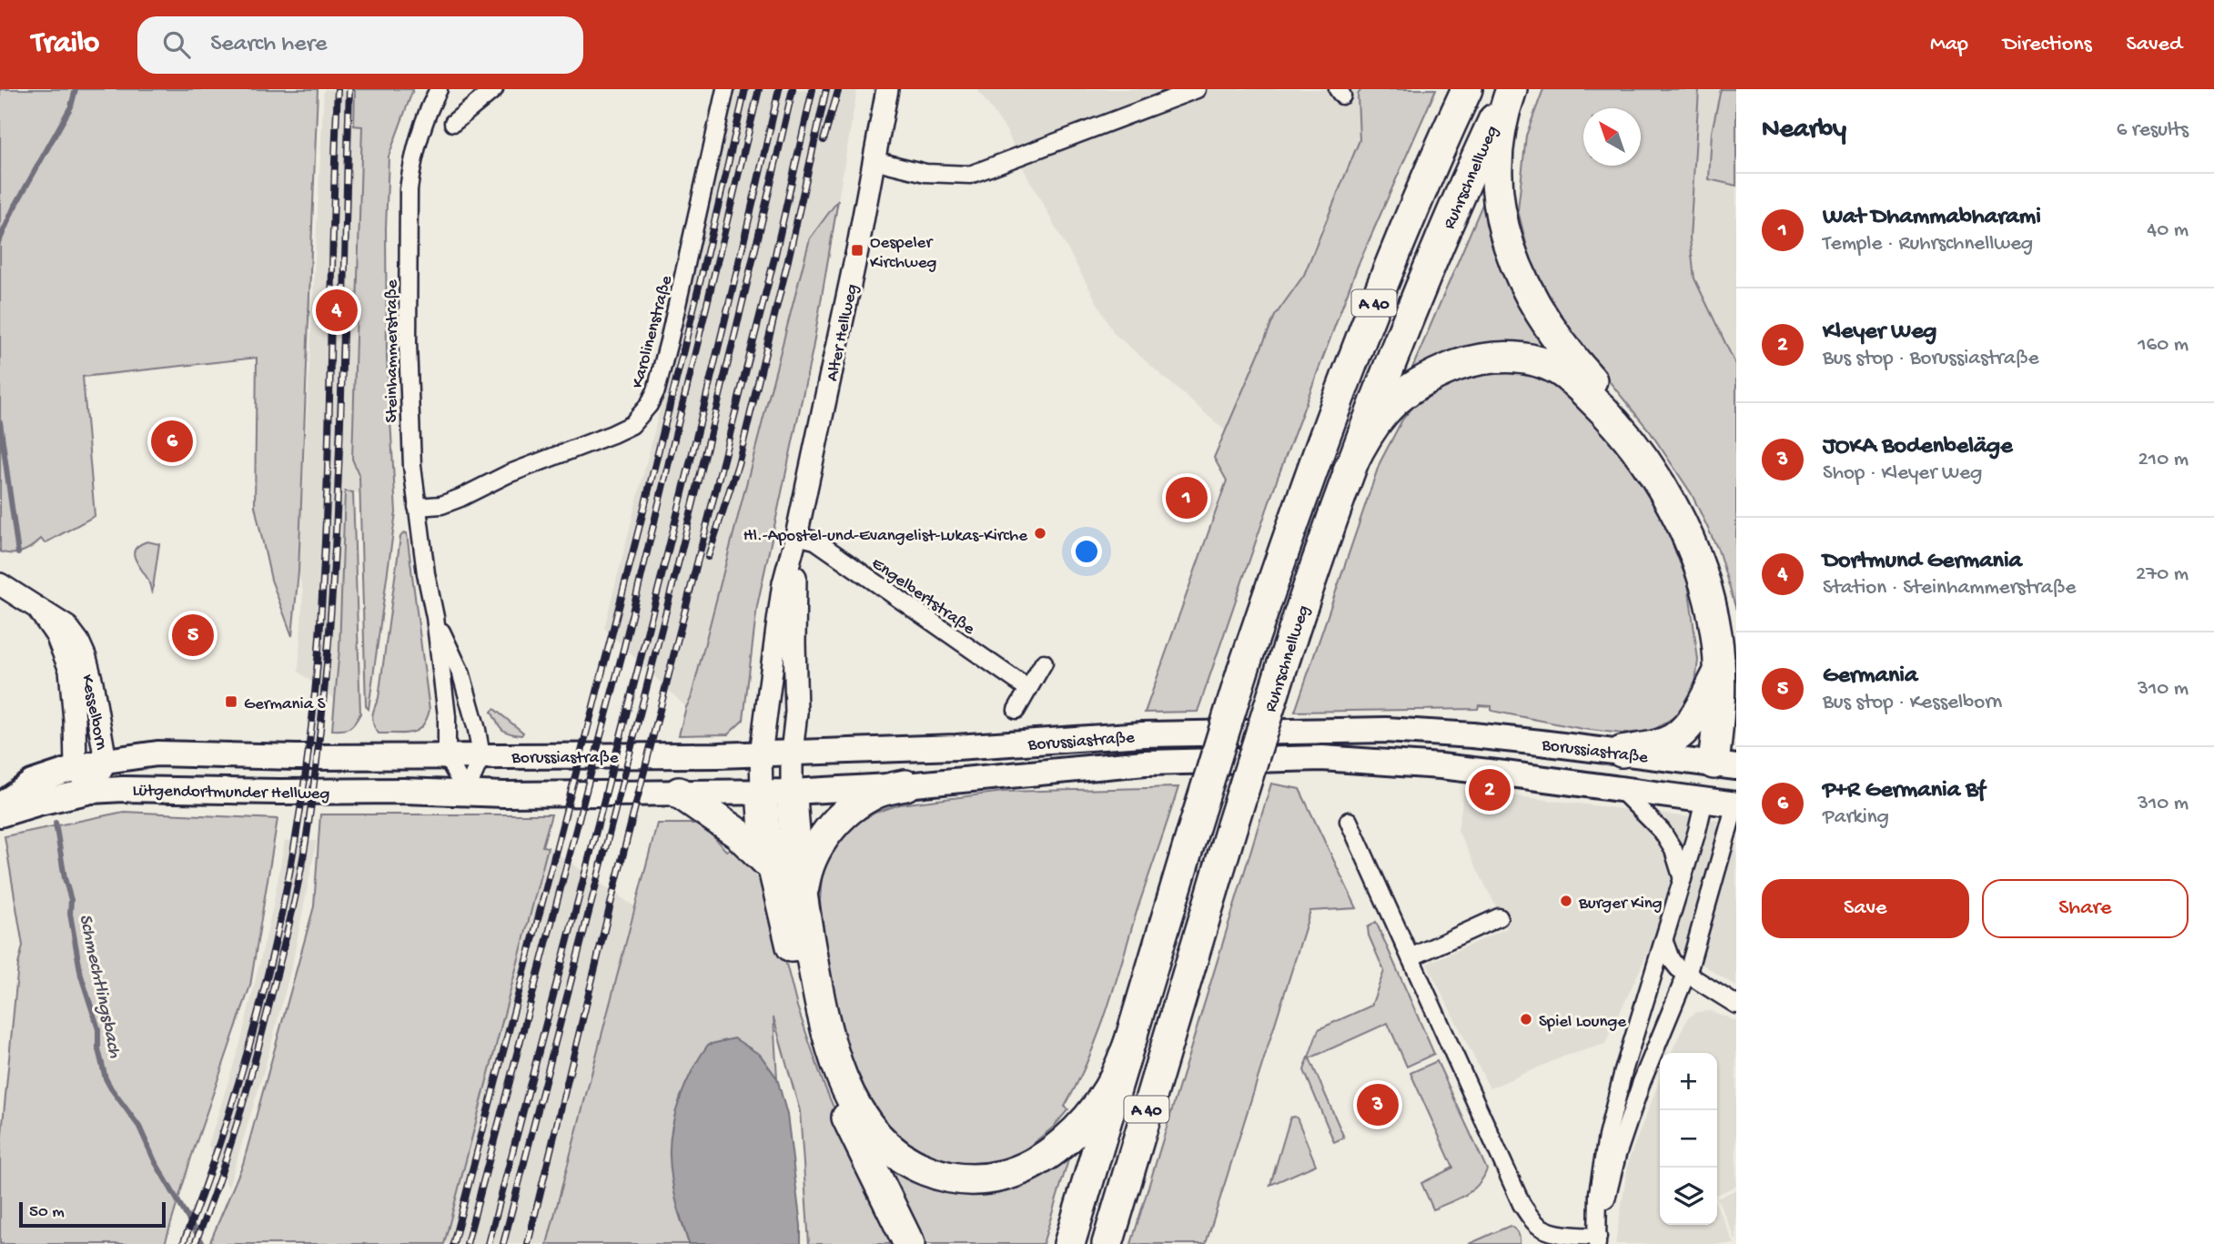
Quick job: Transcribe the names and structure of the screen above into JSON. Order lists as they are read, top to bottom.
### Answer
{
  "streets": {
    "highway": ["Ruhrschnellweg", "A 40"],
    "main road": ["Borussiastraße", "Lütgendortmunder Hellweg"],
    "street": [
      "Karolinenstraße",
      "Alter Hellweg",
      "Steinhammerstraße",
      "Engelbertstraße",
      "Kesselborn"
    ]
  },
  "crossings": [
    ["Karolinenstraße", "Steinhammerstraße"],
    ["Alter Hellweg", "Engelbertstraße"],
    ["Alter Hellweg", "Borussiastraße"],
    ["Steinhammerstraße", "Borussiastraße"],
    ["Steinhammerstraße", "Lütgendortmunder Hellweg"],
    ["Kesselborn", "Lütgendortmunder Hellweg"],
    ["Borussiastraße", "Lütgendortmunder Hellweg"]
  ],
  "water": ["Schmechtlingsbach"],
  "places": {
    "transit": ["Oespeler Kirchweg", "Germania S"],
    "other": ["Hl.-Apostel-und-Evangelist-Lukas-Kirche", "Burger King", "Spiel Lounge"]
  },
  "scale_bar": "50 m",
  "north": "top left",
  "page": {
    "header": "Trailo",
    "search": "Search here",
    "nav": ["Map", "Directions", "Saved"],
    "heading": ["Nearby", "6 results"],
    "list": [
      {
        "mark": "1",
        "name": "Wat Dhammabharami",
        "note": "Temple · Ruhrschnellweg",
        "value": "40 m"
      },
      {
        "mark": "2",
        "name": "Kleyer Weg",
        "note": "Bus stop · Borussiastraße",
        "value": "160 m"
      },
      {
        "mark": "3",
        "name": "JOKA Bodenbeläge",
        "note": "Shop · Kleyer Weg",
        "value": "210 m"
      },
      {
        "mark": "4",
        "name": "Dortmund Germania",
        "note": "Station · Steinhammerstraße",
        "value": "270 m"
      },
      {
        "mark": "5",
        "name": "Germania",
        "note": "Bus stop · Kesselborn",
        "value": "310 m"
      },
      {
        "mark": "6",
        "name": "P+R Germania Bf",
        "note": "Parking",
        "value": "310 m"
      }
    ],
    "pins": [
      "4",
      "6",
      "1",
      "5",
      "2",
      "3"
    ],
    "buttons": ["Save", "Share"],
    "map_buttons": ["+", "−"],
    "scale": "50 m"
  }
}
